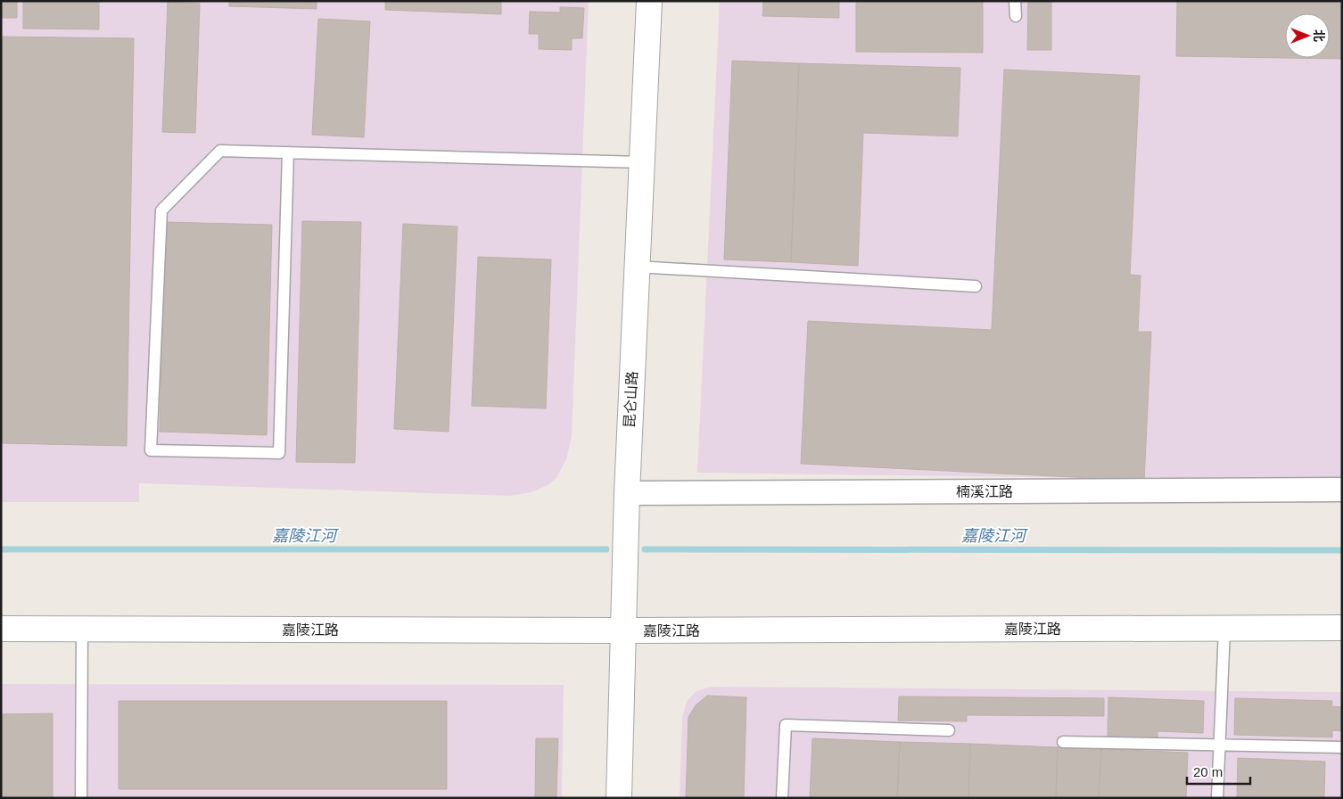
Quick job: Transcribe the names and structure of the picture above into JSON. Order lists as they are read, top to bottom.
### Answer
{
  "streets": {
    "street": ["昆仑山路", "楠溪江路", "嘉陵江路"]
  },
  "crossings": [
    ["昆仑山路", "楠溪江路"],
    ["昆仑山路", "嘉陵江路"]
  ],
  "water": ["嘉陵江河"],
  "scale_bar": "20 m",
  "north": "right"
}
